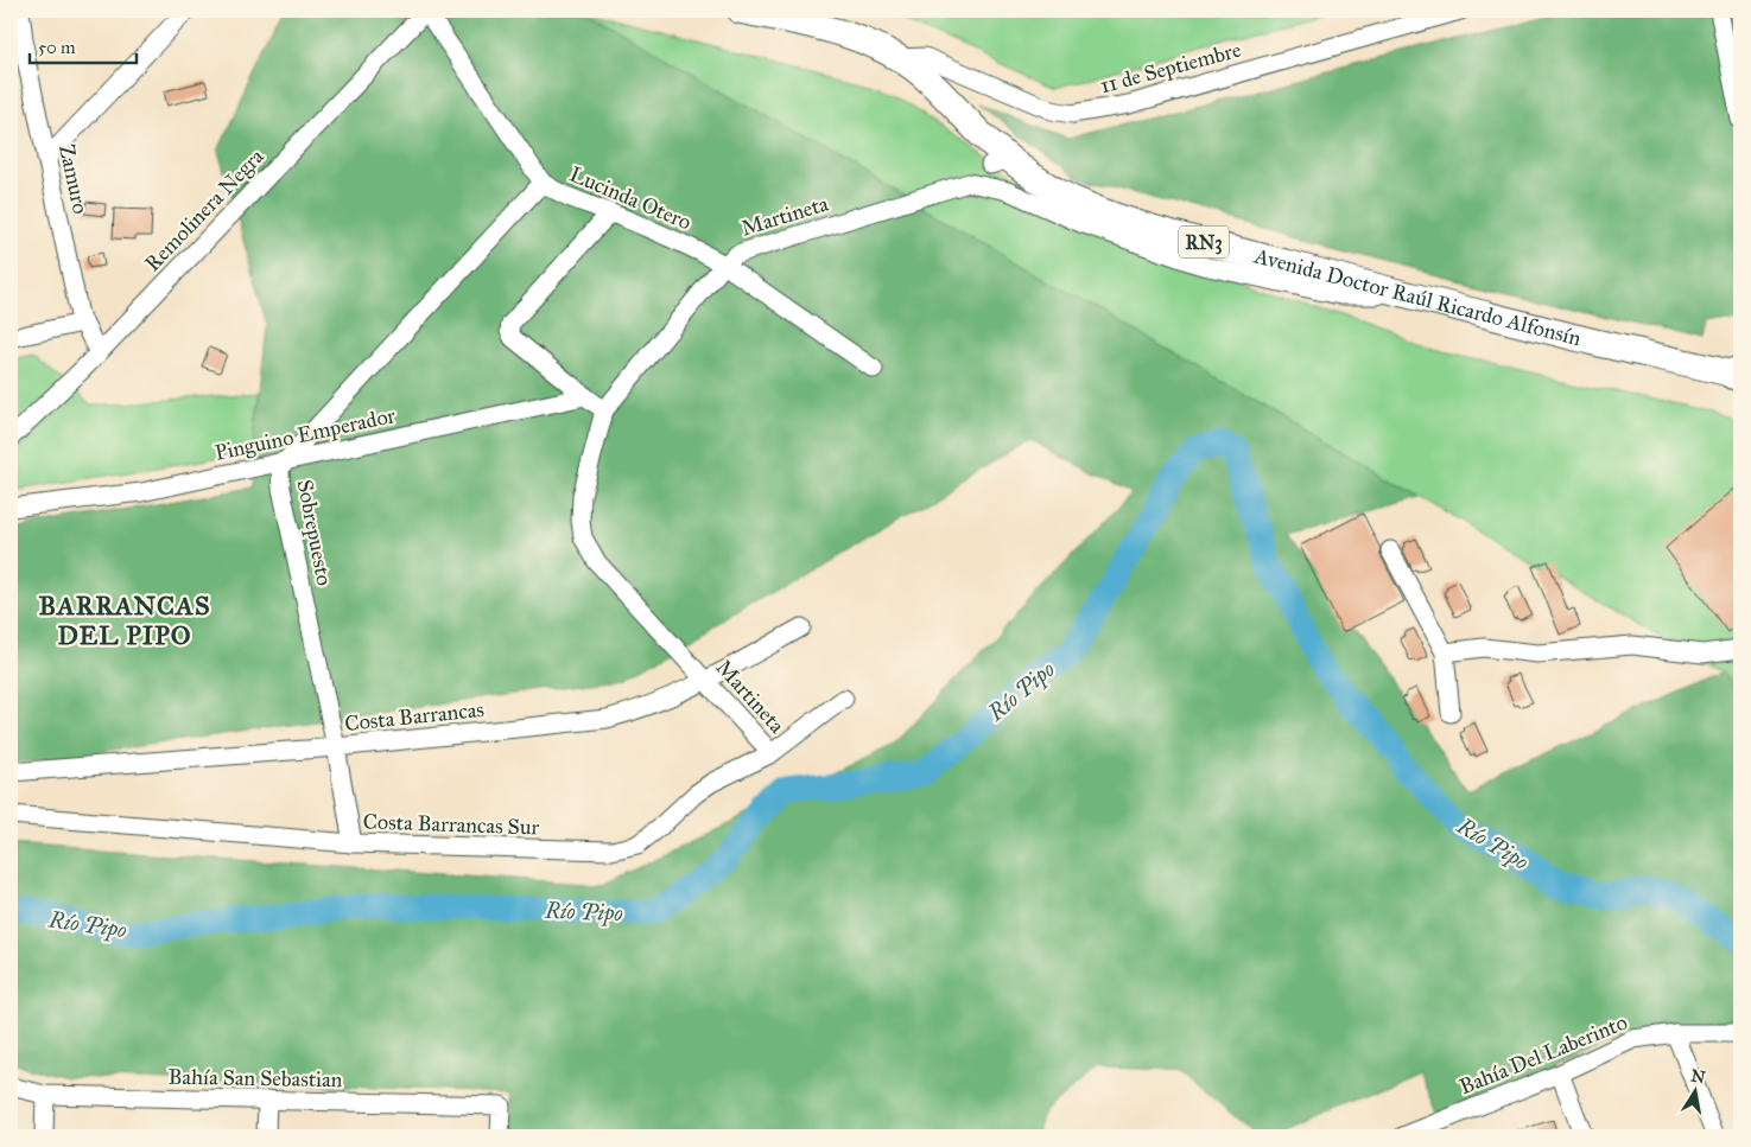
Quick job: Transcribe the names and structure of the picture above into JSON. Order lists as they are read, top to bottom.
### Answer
{
  "streets": {
    "main road": ["RN3", "Avenida Doctor Raúl Ricardo Alfonsín"],
    "street": [
      "11 de Septiembre",
      "Zamuro",
      "Lucinda Otero",
      "Remolinera Negra",
      "Martineta",
      "Pinguino Emperador",
      "Sobrepuesto",
      "Costa Barrancas",
      "Costa Barrancas Sur",
      "Bahía Del Laberinto",
      "Bahía San Sebastian"
    ]
  },
  "crossings": [
    ["11 de Septiembre", "Avenida Doctor Raúl Ricardo Alfonsín"],
    ["Zamuro", "Remolinera Negra"],
    ["Lucinda Otero", "Remolinera Negra"],
    ["Lucinda Otero", "Martineta"],
    ["Lucinda Otero", "Sobrepuesto"],
    ["Martineta", "Avenida Doctor Raúl Ricardo Alfonsín"],
    ["Martineta", "Costa Barrancas"],
    ["Martineta", "Costa Barrancas Sur"],
    ["Pinguino Emperador", "Sobrepuesto"],
    ["Sobrepuesto", "Costa Barrancas"],
    ["Sobrepuesto", "Costa Barrancas Sur"]
  ],
  "districts": ["BARRANCAS DEL PIPO"],
  "water": ["Río Pipo"],
  "scale_bar": "50 m",
  "north": "top"
}
